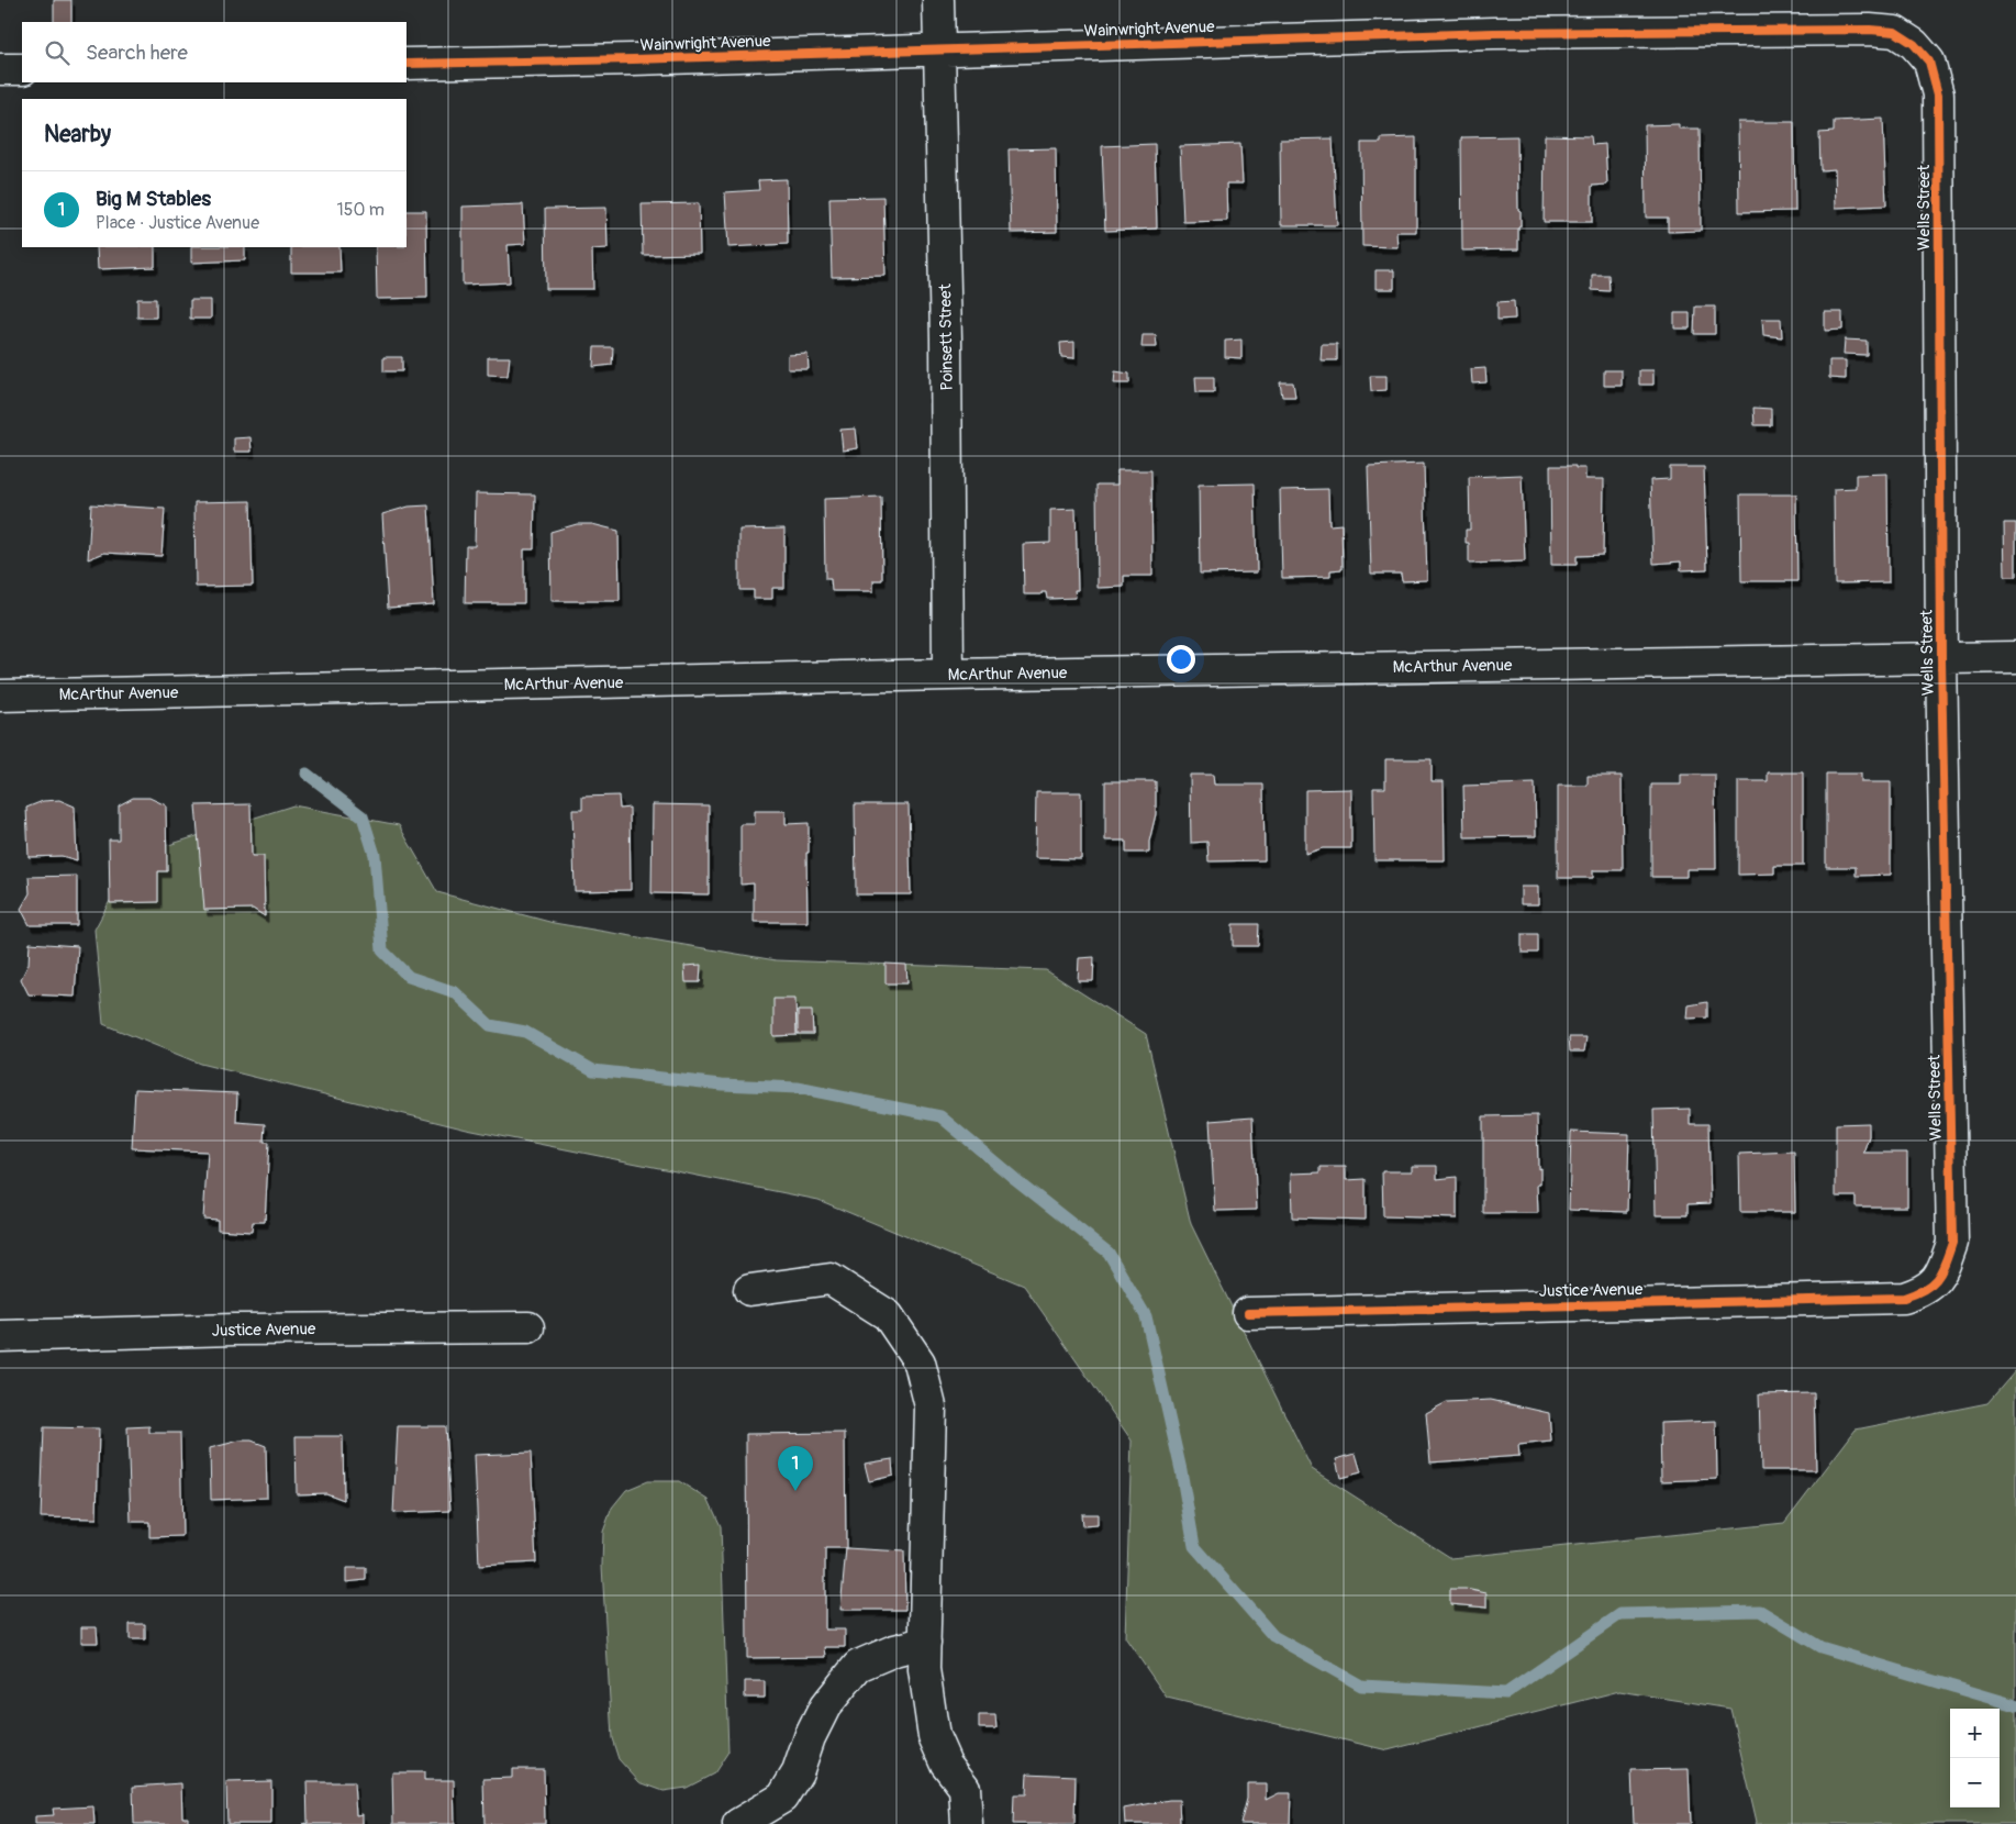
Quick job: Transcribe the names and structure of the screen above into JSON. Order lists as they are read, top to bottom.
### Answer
{
  "streets": {
    "street": [
      "Wainwright Avenue",
      "Wells Street",
      "Poinsett Street",
      "McArthur Avenue",
      "Justice Avenue"
    ]
  },
  "crossings": [
    ["Wainwright Avenue", "Wells Street"],
    ["Wainwright Avenue", "Poinsett Street"],
    ["Wells Street", "McArthur Avenue"],
    ["Wells Street", "Justice Avenue"],
    ["Poinsett Street", "McArthur Avenue"]
  ],
  "page": {
    "search": "Search here",
    "heading": "Nearby",
    "list": [
      {
        "mark": "1",
        "name": "Big M Stables",
        "note": "Place · Justice Avenue",
        "value": "150 m"
      }
    ],
    "pins": "1",
    "map_buttons": ["+", "−"]
  }
}
